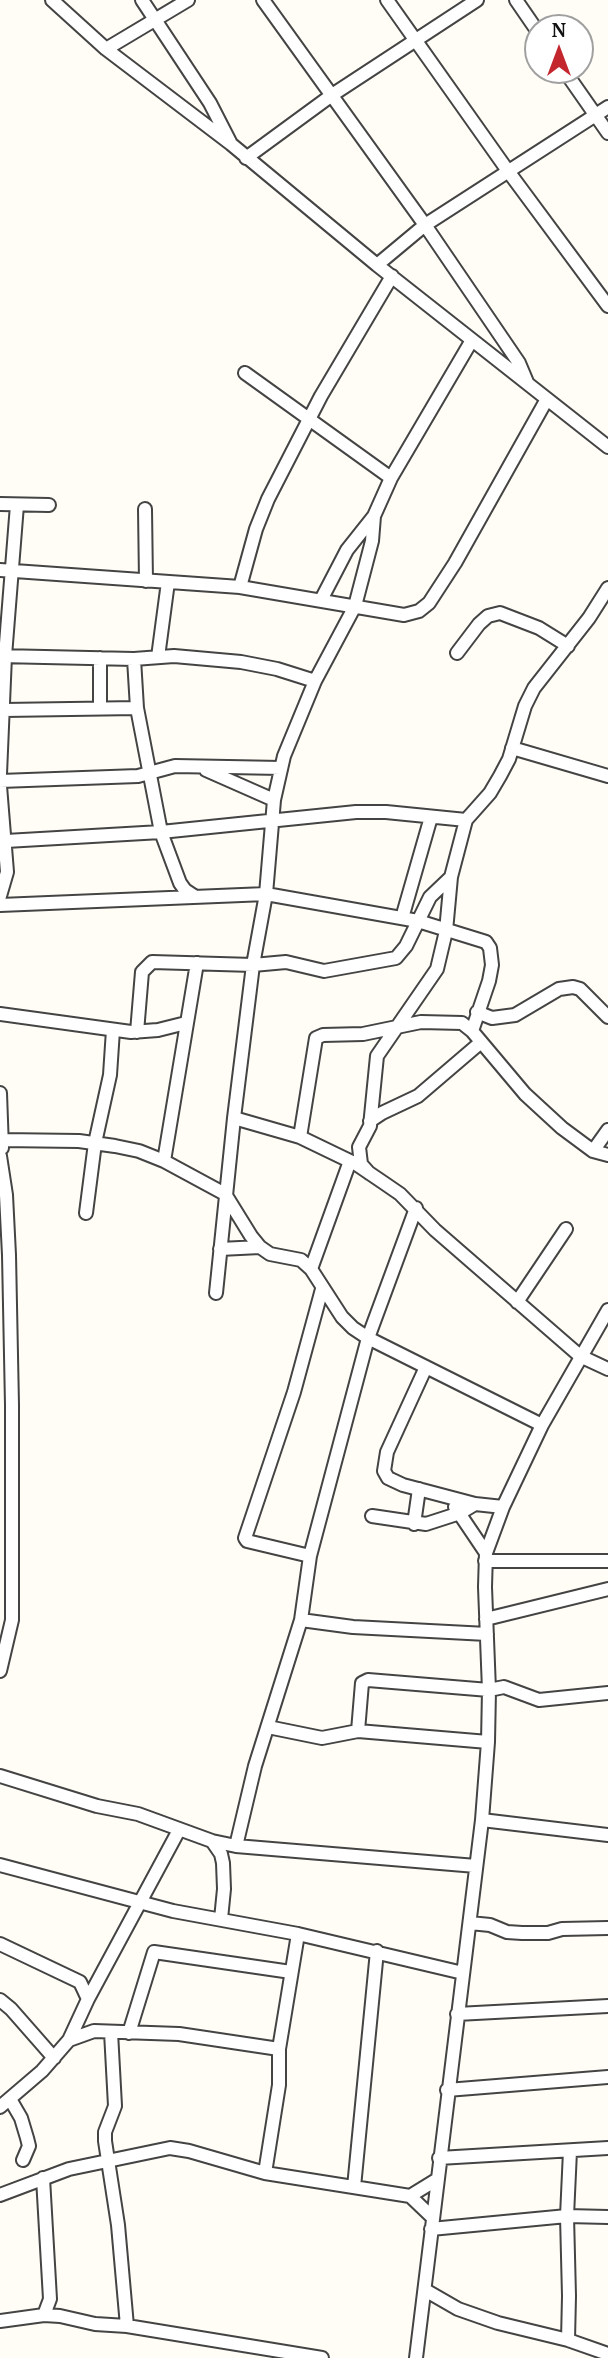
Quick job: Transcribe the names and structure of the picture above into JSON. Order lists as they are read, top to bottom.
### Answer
{
  "north": "top"
}
